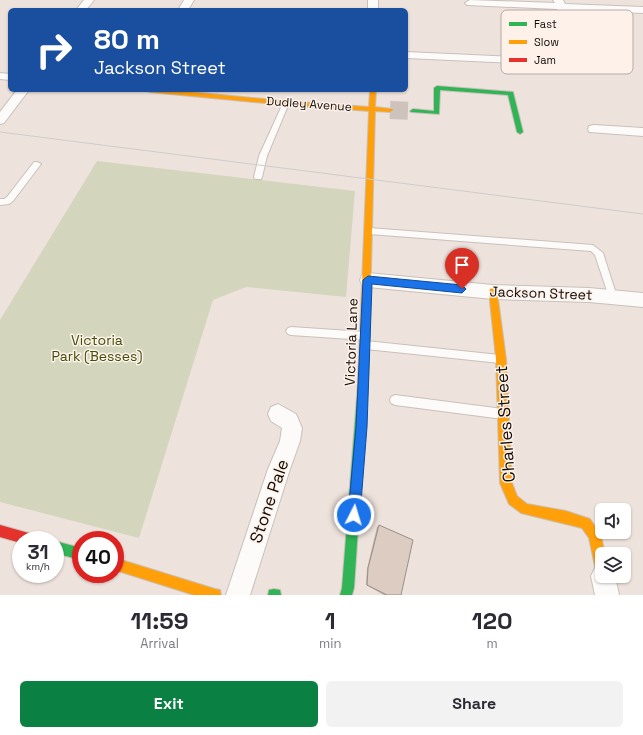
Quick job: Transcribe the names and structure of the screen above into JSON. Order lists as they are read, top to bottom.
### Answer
{
  "streets": {
    "main road": ["Dudley Avenue", "Victoria Lane", "Charles Street"],
    "street": ["Jackson Street", "Stone Pale"]
  },
  "crossings": [
    ["Dudley Avenue", "Victoria Lane"],
    ["Jackson Street", "Victoria Lane"],
    ["Jackson Street", "Charles Street"]
  ],
  "parks": ["Victoria Park (Besses)"],
  "legend": ["Fast", "Slow", "Jam"],
  "page": {
    "turn": ["80 m", "Jackson Street"],
    "speed": "31 km/h",
    "limit": "40",
    "eta": [
      "11:59",
      "Arrival",
      "1",
      "min",
      "120",
      "m"
    ],
    "buttons": ["Exit", "Share"]
  }
}
